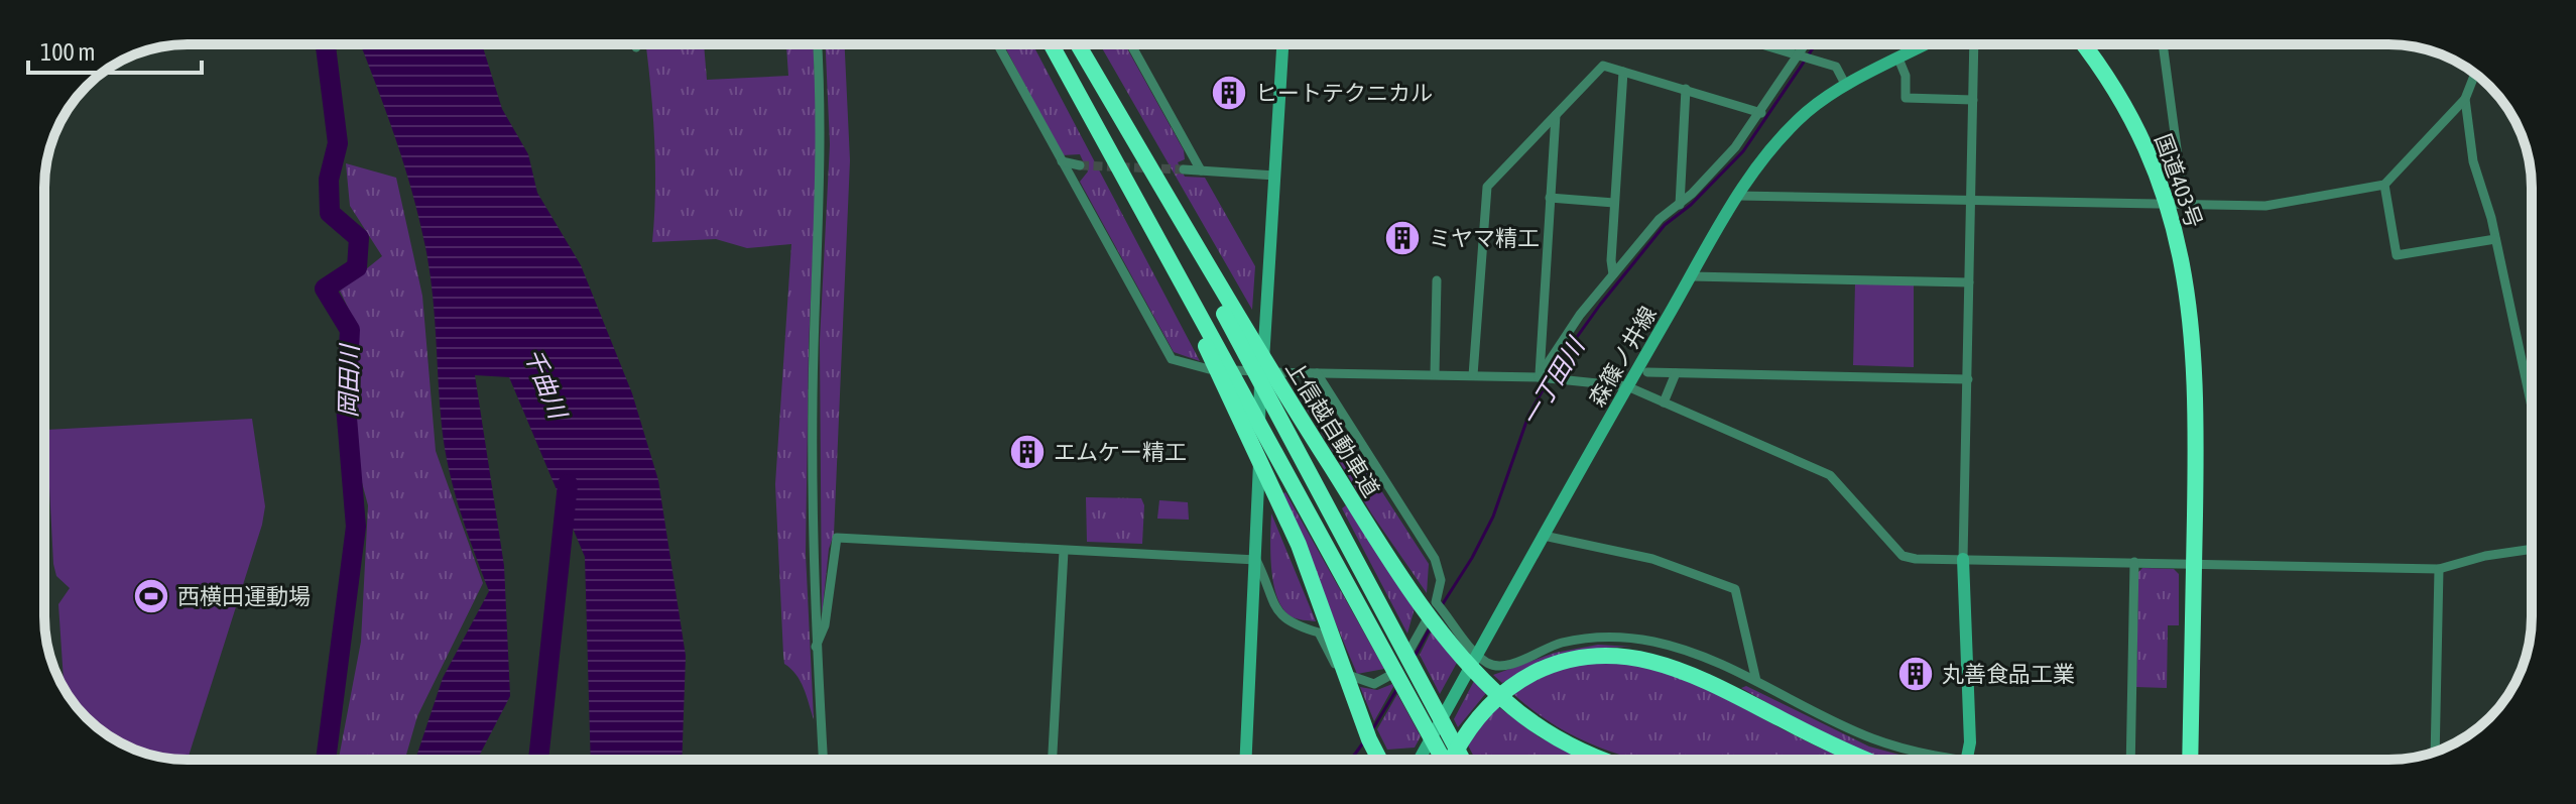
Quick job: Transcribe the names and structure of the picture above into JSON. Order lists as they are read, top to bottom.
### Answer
{
  "streets": {
    "highway": ["国道403号", "上信越自動車道"],
    "street": ["森篠ノ井線"]
  },
  "water": ["岡田川", "一丁田川", "千曲川"],
  "places": {
    "building": [
      "ヒートテクニカル",
      "ミヤマ精工",
      "エムケー精工",
      "丸善食品工業"
    ],
    "sports": ["西横田運動場"]
  },
  "scale_bar": "100 m"
}
